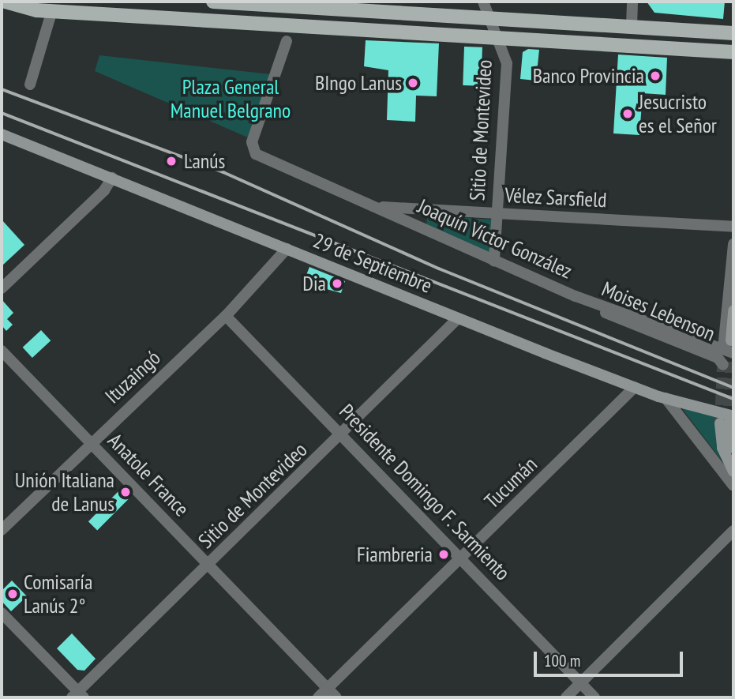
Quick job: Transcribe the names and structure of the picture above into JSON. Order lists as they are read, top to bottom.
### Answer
{
  "streets": {
    "street": [
      "Sitio de Montevideo",
      "Vélez Sarsfield",
      "Joaquín Víctor González",
      "29 de Septiembre",
      "Moises Lebenson",
      "Ituzaingó",
      "Anatole France",
      "Tucumán",
      "Presidente Domingo F. Sarmiento"
    ]
  },
  "crossings": [
    ["Sitio de Montevideo", "Vélez Sarsfield"],
    ["Sitio de Montevideo", "Joaquín Víctor González"],
    ["Sitio de Montevideo", "29 de Septiembre"],
    ["Sitio de Montevideo", "Anatole France"],
    ["Sitio de Montevideo", "Presidente Domingo F. Sarmiento"],
    ["Vélez Sarsfield", "Joaquín Víctor González"],
    ["Joaquín Víctor González", "Moises Lebenson"],
    ["29 de Septiembre", "Ituzaingó"],
    ["29 de Septiembre", "Tucumán"],
    ["Ituzaingó", "Anatole France"],
    ["Ituzaingó", "Presidente Domingo F. Sarmiento"],
    ["Anatole France", "Tucumán"],
    ["Tucumán", "Presidente Domingo F. Sarmiento"]
  ],
  "parks": ["Plaza General Manuel Belgrano"],
  "places": [
    "Banco Provincia",
    "BIngo Lanus",
    "Jesucristo es el Señor",
    "Lanús",
    "Dia",
    "Unión Italiana de Lanus",
    "Fiambreria",
    "Comisaría Lanús 2°"
  ],
  "scale_bar": "100 m"
}
